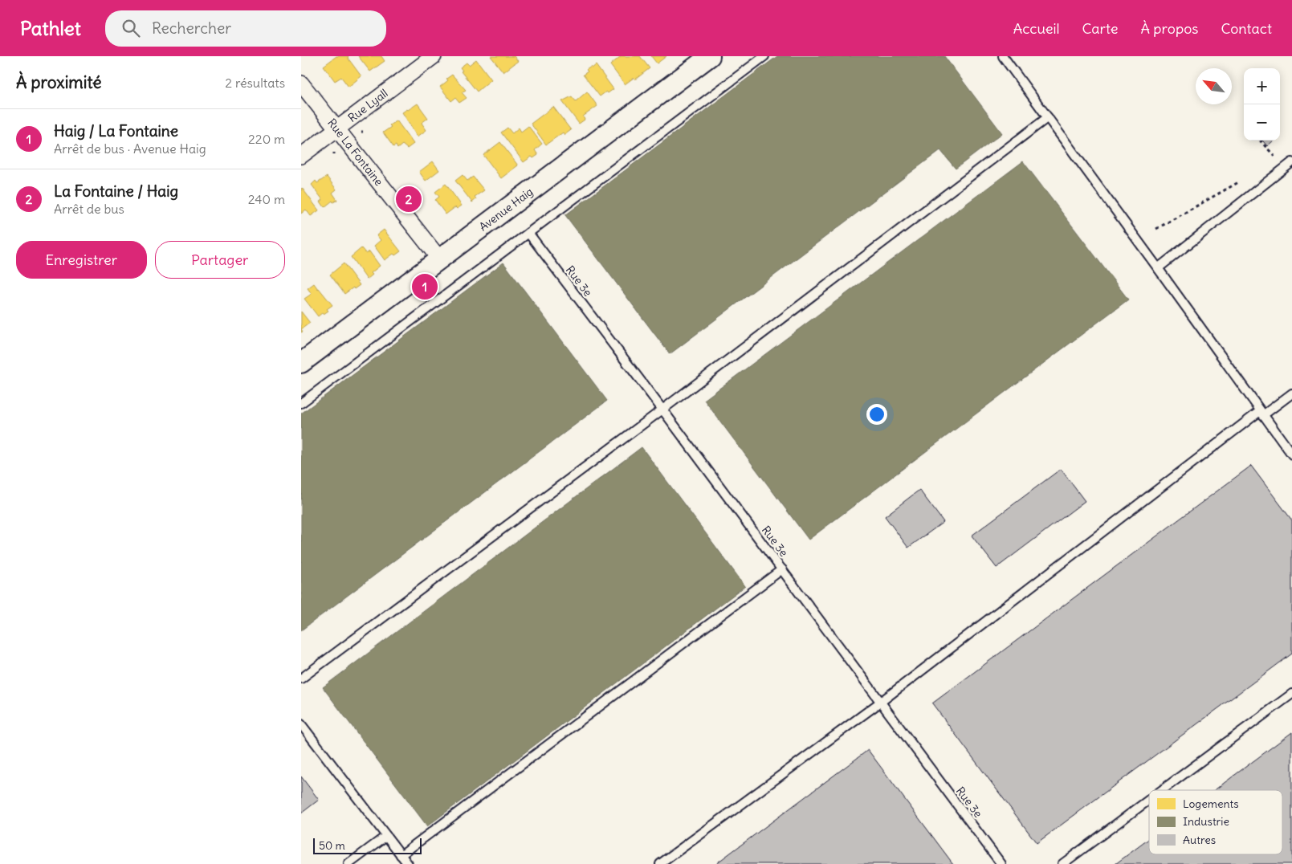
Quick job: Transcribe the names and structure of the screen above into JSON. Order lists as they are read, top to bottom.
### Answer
{
  "streets": {
    "street": ["Rue Lyall", "Rue La Fontaine", "Avenue Haig"],
    "lane": ["Rue 3e"]
  },
  "crossings": [
    ["Rue Lyall", "Rue La Fontaine"],
    ["Rue La Fontaine", "Avenue Haig"]
  ],
  "legend": ["Logements", "Industrie", "Autres"],
  "scale_bar": "50 m",
  "north": "top left",
  "page": {
    "header": "Pathlet",
    "search": "Rechercher",
    "nav": [
      "Accueil",
      "Carte",
      "À propos",
      "Contact"
    ],
    "heading": ["À proximité", "2 résultats"],
    "map_buttons": ["+", "−"],
    "list": [
      {
        "mark": "1",
        "name": "Haig / La Fontaine",
        "note": "Arrêt de bus · Avenue Haig",
        "value": "220 m"
      },
      {
        "mark": "2",
        "name": "La Fontaine / Haig",
        "note": "Arrêt de bus",
        "value": "240 m"
      }
    ],
    "pins": ["2", "1"],
    "buttons": ["Enregistrer", "Partager"],
    "scale": "50 m"
  }
}
